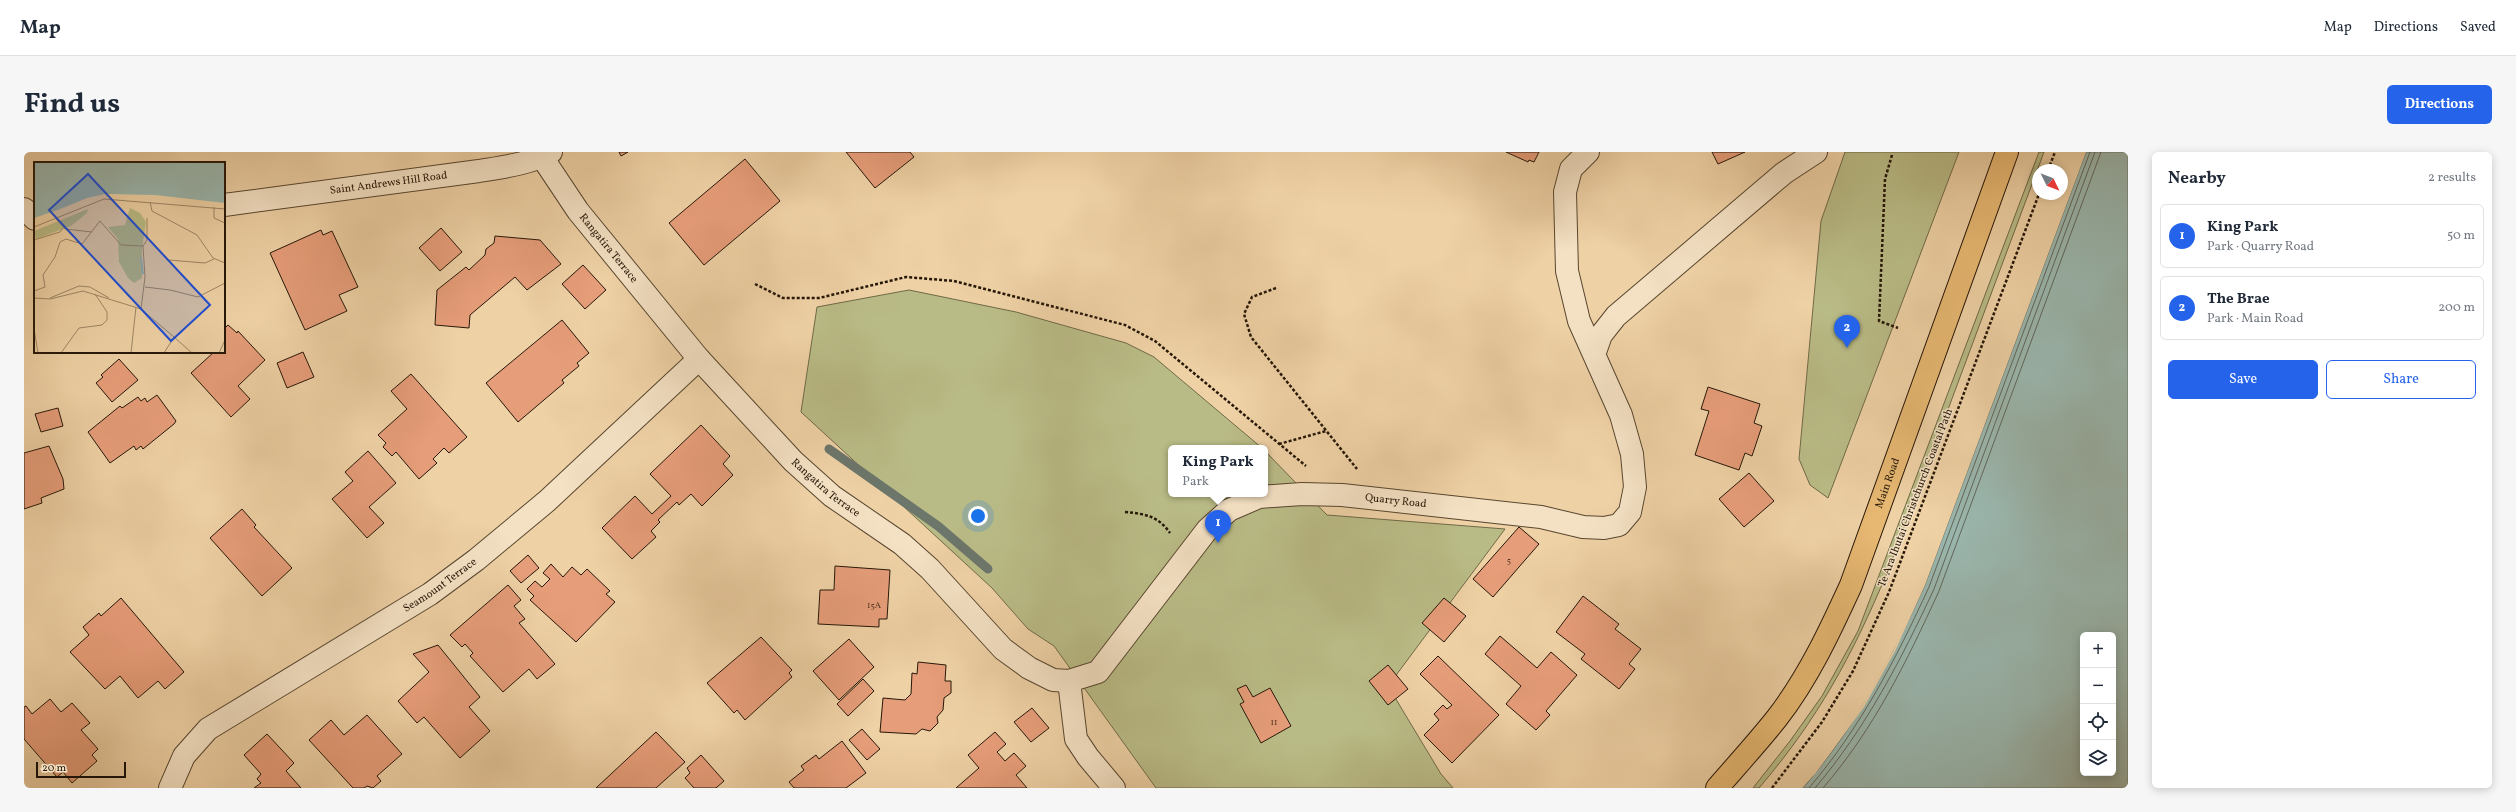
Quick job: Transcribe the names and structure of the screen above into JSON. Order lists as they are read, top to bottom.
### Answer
{
  "streets": {
    "main road": ["Main Road"],
    "street": [
      "Saint Andrews Hill Road",
      "Rangatira Terrace",
      "Quarry Road",
      "Seamount Terrace"
    ],
    "path": ["Te Ara Ihutai Christchurch Coastal Path"]
  },
  "crossings": [
    ["Saint Andrews Hill Road", "Rangatira Terrace"],
    ["Rangatira Terrace", "Quarry Road"],
    ["Rangatira Terrace", "Seamount Terrace"]
  ],
  "house_numbers": ["5", "15A", "11"],
  "scale_bar": "20 m",
  "north": "bottom right",
  "page": {
    "header": "Map",
    "nav": ["Map", "Directions", "Saved"],
    "title": "Find us",
    "buttons": [
      "Directions",
      ["Save", "Share"]
    ],
    "heading": ["Nearby", "2 results"],
    "list": [
      {
        "mark": "1",
        "name": "King Park",
        "note": "Park · Quarry Road",
        "value": "50 m"
      },
      {
        "mark": "2",
        "name": "The Brae",
        "note": "Park · Main Road",
        "value": "200 m"
      }
    ],
    "pins": ["2", "1"],
    "popup": ["King Park", "Park"],
    "map_buttons": ["+", "−"],
    "scale": "20 m"
  }
}
